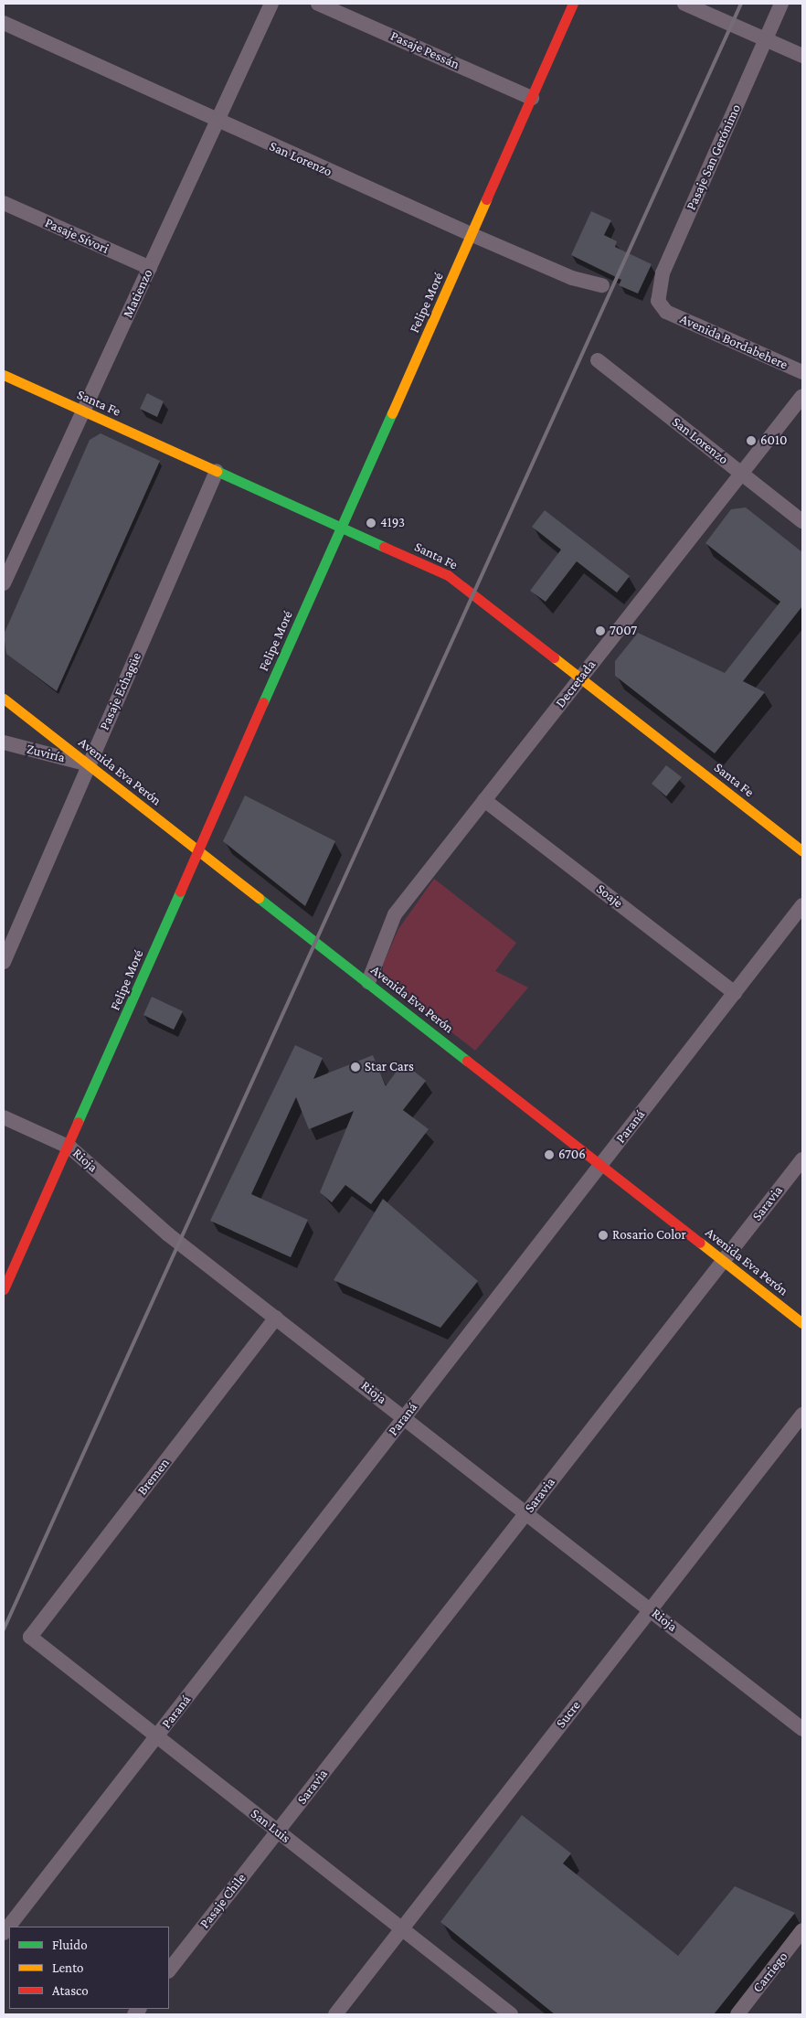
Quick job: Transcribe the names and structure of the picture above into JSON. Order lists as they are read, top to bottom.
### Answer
{
  "streets": {
    "main road": ["Felipe Moré", "Santa Fe", "Avenida Eva Perón"],
    "street": [
      "Pasaje Pessán",
      "Pasaje San Gerónimo",
      "San Lorenzo",
      "Pasaje Sívori",
      "Matienzo",
      "Avenida Bordabehere",
      "Decretada",
      "Pasaje Echagüe",
      "Zuviría",
      "Soaje",
      "Paraná",
      "Rioja",
      "Saravia",
      "Bremen",
      "Sucre",
      "San Luis",
      "Pasaje Chile",
      "Carriego"
    ]
  },
  "crossings": [
    ["Pasaje Pessán", "Felipe Moré"],
    ["Pasaje San Gerónimo", "Avenida Bordabehere"],
    ["San Lorenzo", "Matienzo"],
    ["San Lorenzo", "Felipe Moré"],
    ["San Lorenzo", "Decretada"],
    ["Pasaje Sívori", "Matienzo"],
    ["Matienzo", "Santa Fe"],
    ["Felipe Moré", "Santa Fe"],
    ["Felipe Moré", "Avenida Eva Perón"],
    ["Felipe Moré", "Rioja"],
    ["Santa Fe", "Decretada"],
    ["Santa Fe", "Pasaje Echagüe"],
    ["Decretada", "Avenida Eva Perón"],
    ["Decretada", "Soaje"],
    ["Pasaje Echagüe", "Zuviría"],
    ["Pasaje Echagüe", "Avenida Eva Perón"],
    ["Zuviría", "Avenida Eva Perón"],
    ["Avenida Eva Perón", "Paraná"],
    ["Avenida Eva Perón", "Saravia"],
    ["Soaje", "Paraná"],
    ["Paraná", "Rioja"],
    ["Paraná", "San Luis"],
    ["Rioja", "Saravia"],
    ["Rioja", "Bremen"],
    ["Rioja", "Sucre"],
    ["Saravia", "San Luis"],
    ["Saravia", "Pasaje Chile"],
    ["Bremen", "San Luis"],
    ["Sucre", "San Luis"],
    ["San Luis", "Pasaje Chile"]
  ],
  "places": [
    "6010",
    "4193",
    "7007",
    "Star Cars",
    "6706",
    "Rosario Color"
  ],
  "legend": ["Fluido", "Lento", "Atasco"]
}
